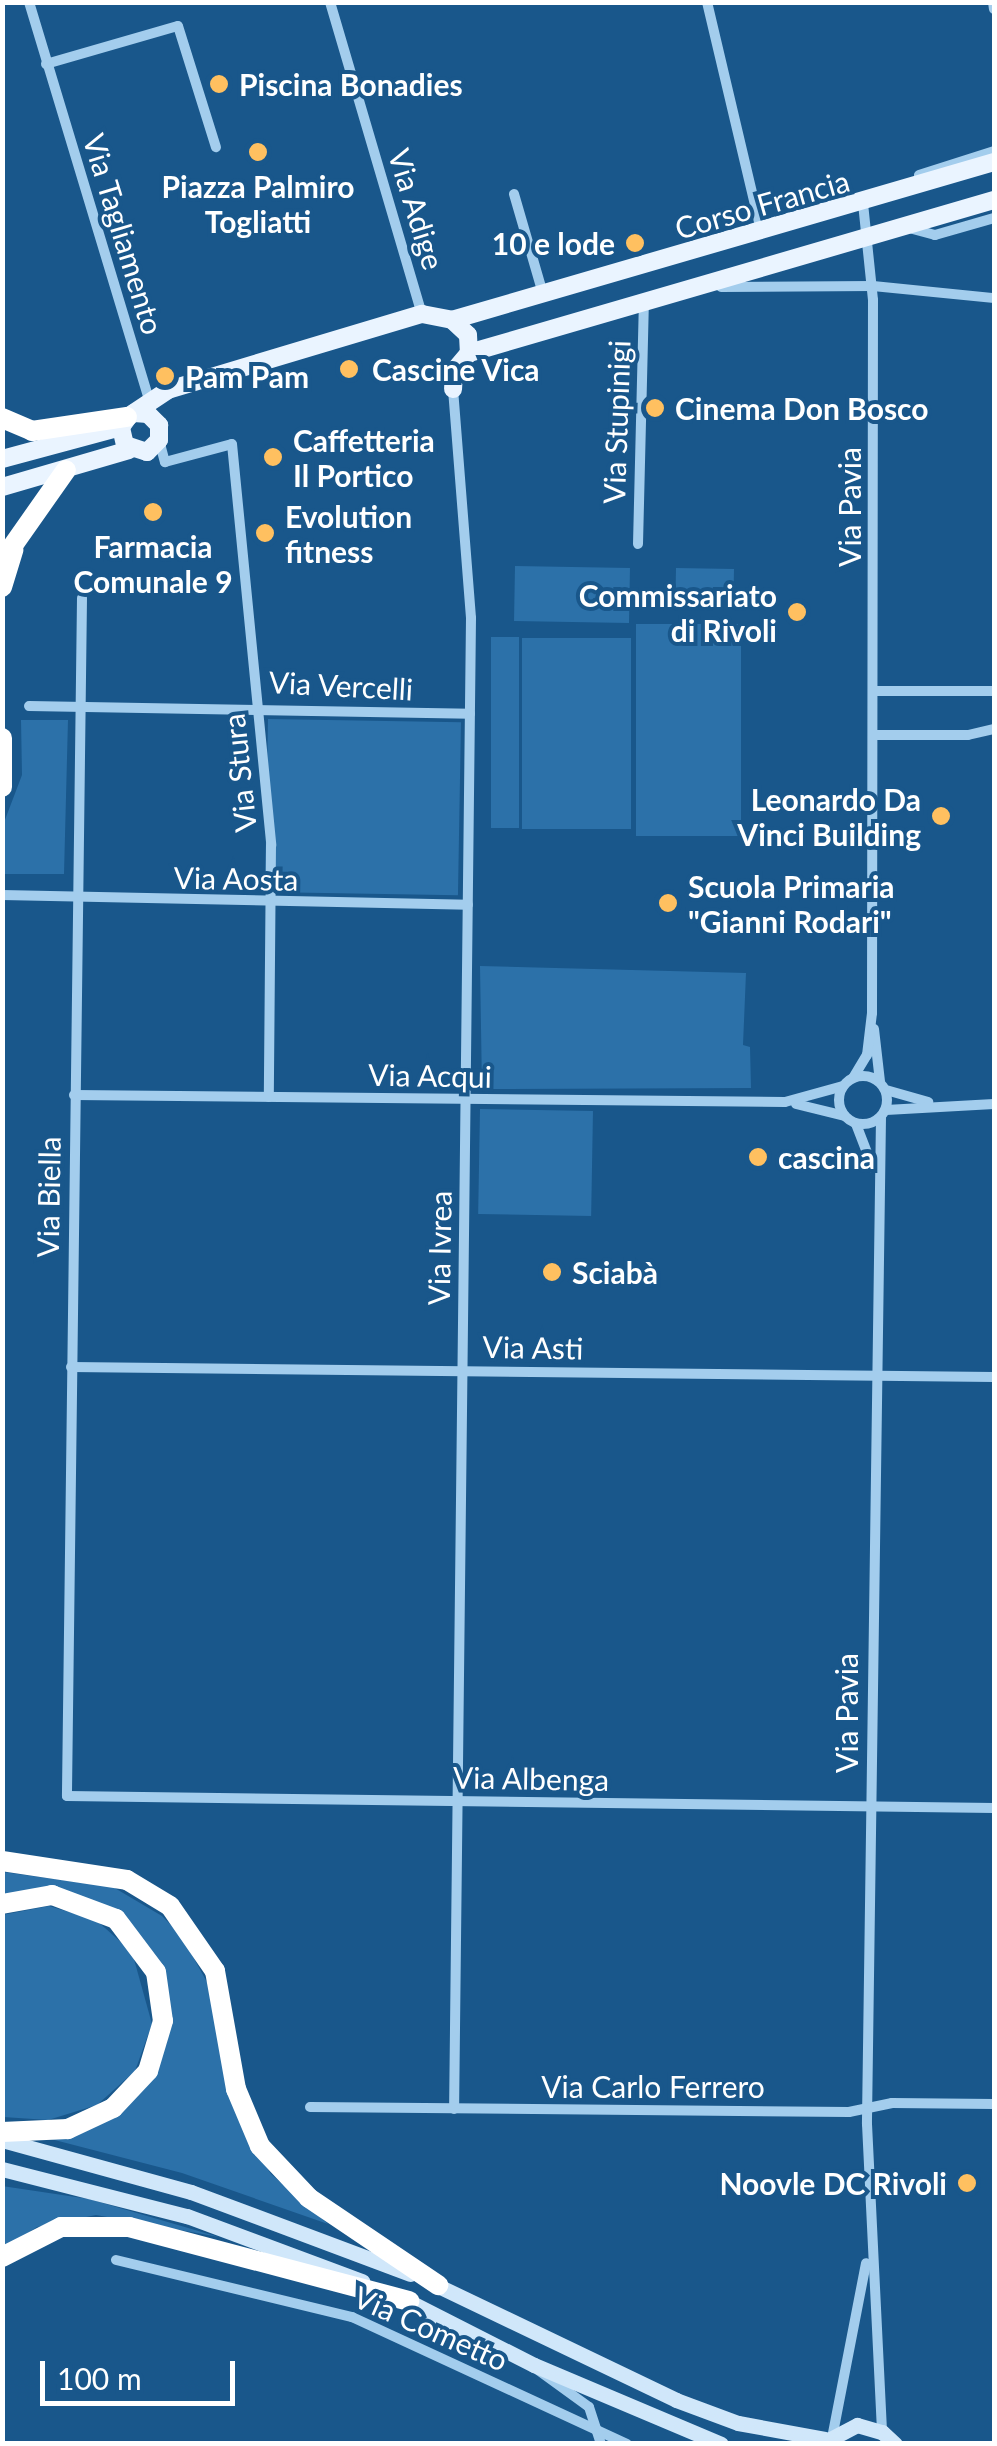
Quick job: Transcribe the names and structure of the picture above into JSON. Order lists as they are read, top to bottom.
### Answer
{
  "streets": {
    "main road": ["Corso Francia"],
    "street": [
      "Via Adige",
      "Via Tagliamento",
      "Via Stupinigi",
      "Via Pavia",
      "Via Vercelli",
      "Via Stura",
      "Via Aosta",
      "Via Acqui",
      "Via Biella",
      "Via Ivrea",
      "Via Asti",
      "Via Albenga",
      "Via Carlo Ferrero",
      "Via Cometto"
    ]
  },
  "crossings": [
    ["Corso Francia", "Via Stupinigi"],
    ["Corso Francia", "Via Pavia"],
    ["Via Pavia", "Via Acqui"],
    ["Via Pavia", "Via Asti"],
    ["Via Pavia", "Via Albenga"],
    ["Via Pavia", "Via Carlo Ferrero"],
    ["Via Vercelli", "Via Stura"],
    ["Via Vercelli", "Via Biella"],
    ["Via Vercelli", "Via Ivrea"],
    ["Via Stura", "Via Aosta"],
    ["Via Stura", "Via Acqui"],
    ["Via Aosta", "Via Biella"],
    ["Via Aosta", "Via Ivrea"],
    ["Via Acqui", "Via Biella"],
    ["Via Acqui", "Via Ivrea"],
    ["Via Biella", "Via Asti"],
    ["Via Biella", "Via Albenga"],
    ["Via Ivrea", "Via Asti"],
    ["Via Ivrea", "Via Albenga"],
    ["Via Ivrea", "Via Carlo Ferrero"]
  ],
  "places": [
    "Piscina Bonadies",
    "Piazza Palmiro Togliatti",
    "10 e lode",
    "Cascine Vica",
    "Pam Pam",
    "Cinema Don Bosco",
    "Caffetteria Il Portico",
    "Farmacia Comunale 9",
    "Evolution fitness",
    "Commissariato di Rivoli",
    "Leonardo Da Vinci Building",
    "Scuola Primaria \"Gianni Rodari\"",
    "cascina",
    "Sciabà",
    "Noovle DC Rivoli"
  ],
  "scale_bar": "100 m"
}
